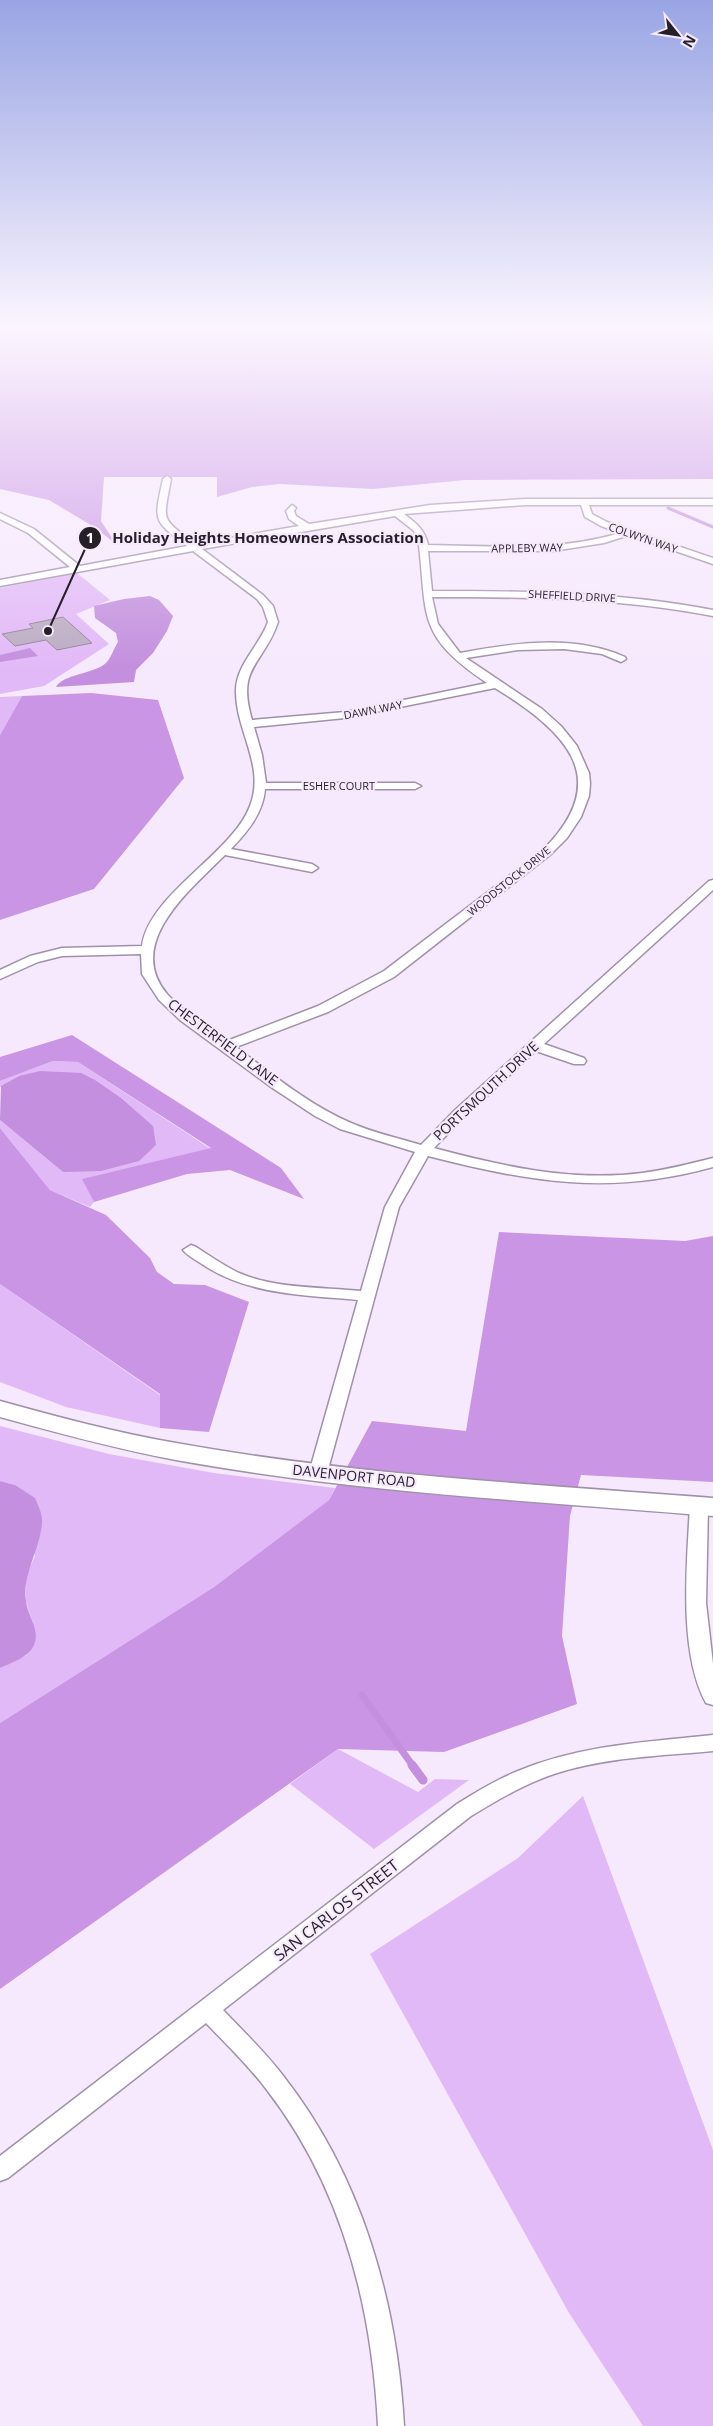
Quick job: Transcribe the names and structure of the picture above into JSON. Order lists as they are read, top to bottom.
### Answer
{
  "streets": {
    "street": [
      "COLWYN WAY",
      "APPLEBY WAY",
      "SHEFFIELD DRIVE",
      "DAWN WAY",
      "ESHER COURT",
      "WOODSTOCK DRIVE",
      "CHESTERFIELD LANE",
      "PORTSMOUTH DRIVE",
      "DAVENPORT ROAD",
      "SAN CARLOS STREET"
    ]
  },
  "crossings": [
    ["COLWYN WAY", "APPLEBY WAY"],
    ["APPLEBY WAY", "WOODSTOCK DRIVE"],
    ["SHEFFIELD DRIVE", "WOODSTOCK DRIVE"],
    ["DAWN WAY", "WOODSTOCK DRIVE"],
    ["ESHER COURT", "CHESTERFIELD LANE"],
    ["WOODSTOCK DRIVE", "CHESTERFIELD LANE"],
    ["CHESTERFIELD LANE", "PORTSMOUTH DRIVE"],
    ["PORTSMOUTH DRIVE", "DAVENPORT ROAD"]
  ],
  "places": ["Holiday Heights Homeowners Association"],
  "north": "bottom right"
}
